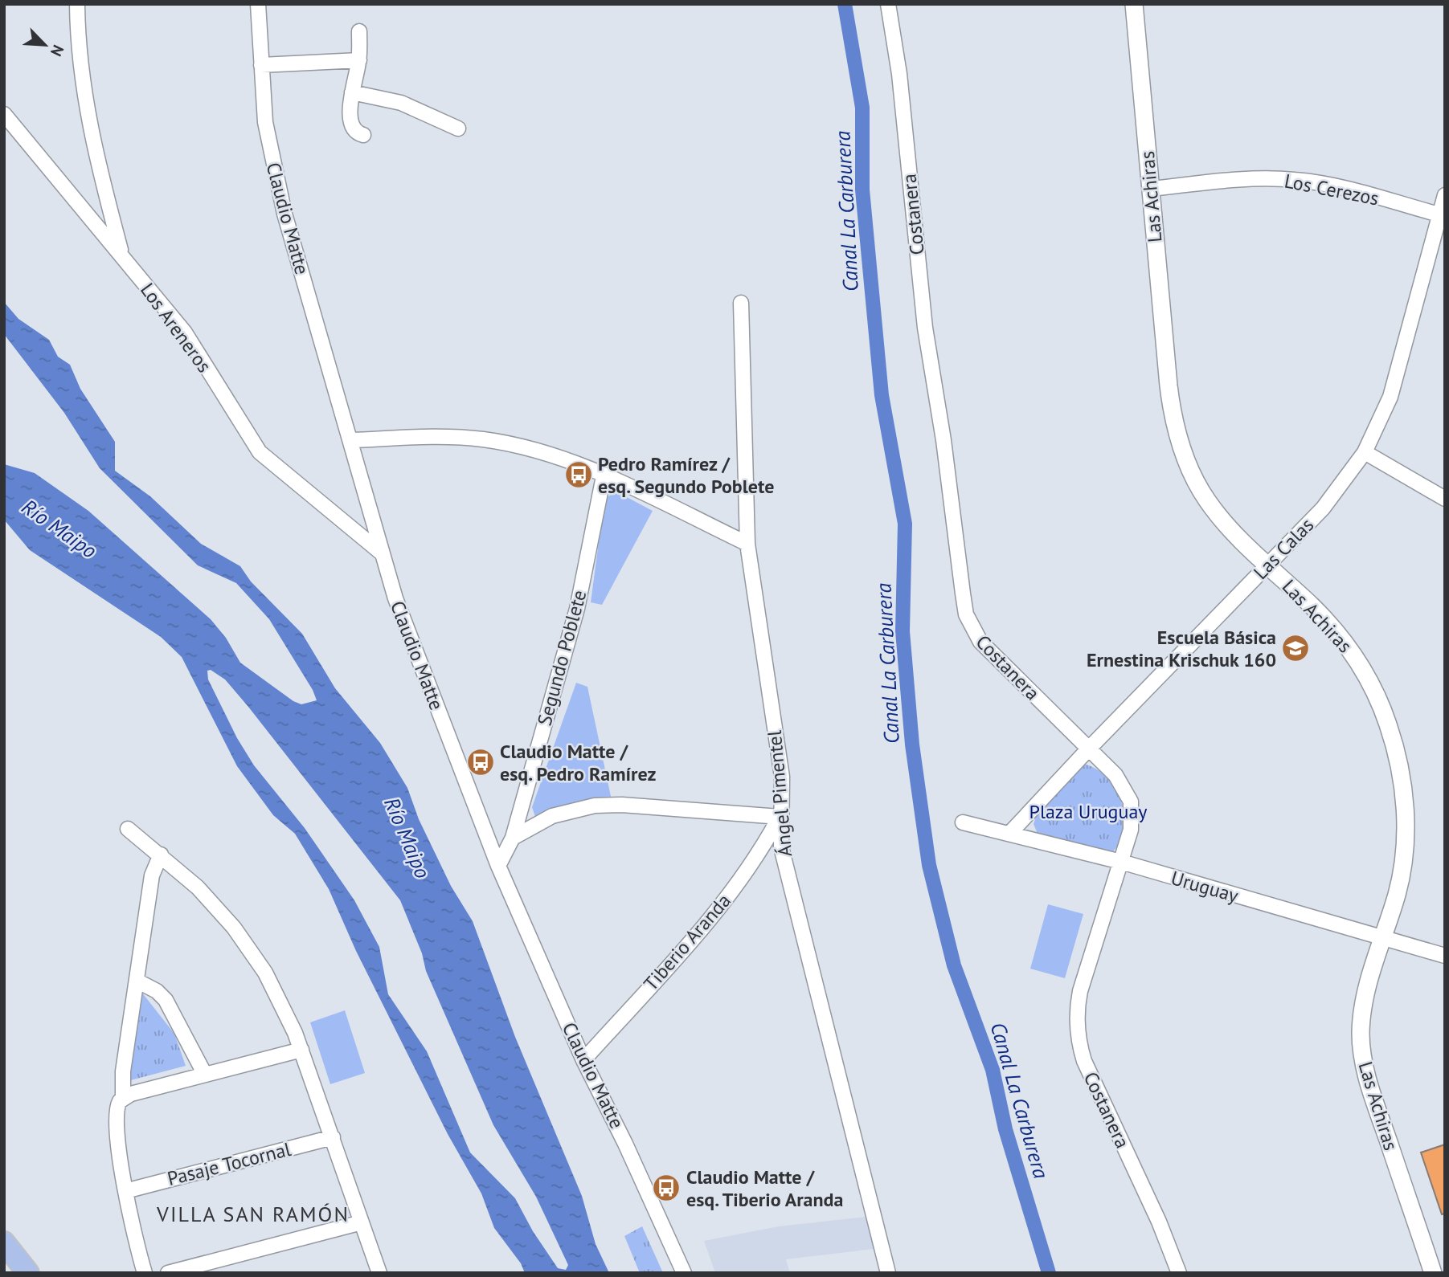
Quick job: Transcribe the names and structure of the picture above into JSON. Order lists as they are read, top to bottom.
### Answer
{
  "streets": {
    "street": [
      "Los Cerezos",
      "Las Achiras",
      "Costanera",
      "Claudio Matte",
      "Los Areneros",
      "Las Calas",
      "Segundo Poblete",
      "Ángel Pimentel",
      "Uruguay",
      "Tiberio Aranda",
      "Pasaje Tocornal"
    ]
  },
  "crossings": [
    ["Los Cerezos", "Las Achiras"],
    ["Los Cerezos", "Las Calas"],
    ["Las Achiras", "Las Calas"],
    ["Las Achiras", "Uruguay"],
    ["Costanera", "Las Calas"],
    ["Costanera", "Uruguay"],
    ["Claudio Matte", "Los Areneros"],
    ["Claudio Matte", "Segundo Poblete"],
    ["Claudio Matte", "Tiberio Aranda"],
    ["Las Calas", "Uruguay"],
    ["Ángel Pimentel", "Tiberio Aranda"]
  ],
  "districts": ["VILLA SAN RAMÓN"],
  "water": ["Canal La Carburera", "Río Maipo"],
  "parks": ["Plaza Uruguay"],
  "places": {
    "bus stop": ["Pedro Ramírez / esq. Segundo Poblete", "Claudio Matte / esq. Pedro Ramírez", "Claudio Matte / esq. Tiberio Aranda"],
    "school or university": ["Escuela Básica Ernestina Krischuk 160"]
  },
  "north": "bottom right"
}
